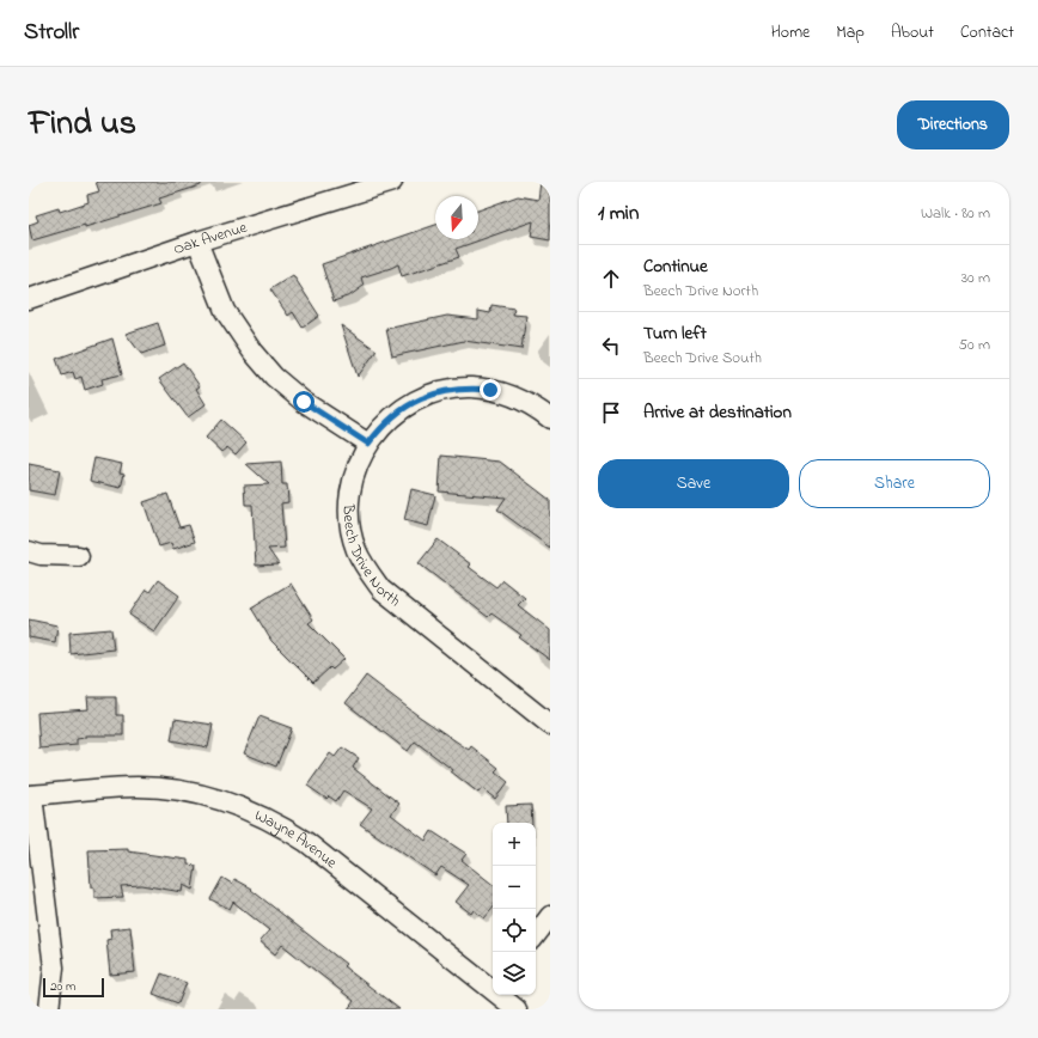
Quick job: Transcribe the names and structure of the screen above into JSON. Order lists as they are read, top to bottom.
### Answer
{
  "streets": {
    "street": ["Oak Avenue", "Beech Drive North", "Wayne Avenue"]
  },
  "scale_bar": "20 m",
  "north": "bottom",
  "page": {
    "header": "Strollr",
    "nav": [
      "Home",
      "Map",
      "About",
      "Contact"
    ],
    "title": "Find us",
    "buttons": [
      "Directions",
      ["Save", "Share"]
    ],
    "heading": ["1 min", "Walk · 80 m"],
    "list": [
      ["Continue", "Beech Drive North", "30 m"],
      ["Turn left", "Beech Drive South", "50 m"],
      "Arrive at destination"
    ],
    "map_buttons": ["+", "−"],
    "scale": "20 m"
  }
}
